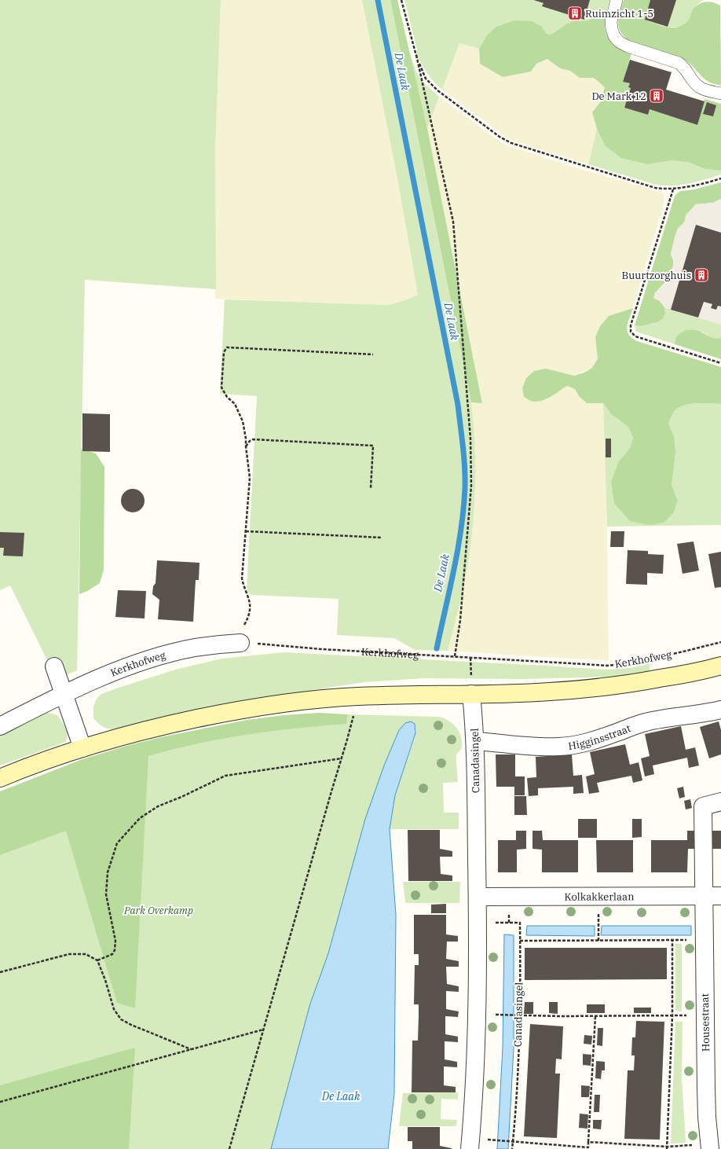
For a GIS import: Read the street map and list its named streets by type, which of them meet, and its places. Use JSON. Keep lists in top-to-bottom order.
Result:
{
  "streets": {
    "street": [
      "Kerkhofweg",
      "Higginsstraat",
      "Canadasingel",
      "Kolkakkerlaan",
      "Housestraat"
    ]
  },
  "crossings": [
    ["Kerkhofweg", "Canadasingel"],
    ["Higginsstraat", "Canadasingel"],
    ["Canadasingel", "Kolkakkerlaan"],
    ["Kolkakkerlaan", "Housestraat"]
  ],
  "water": ["De Laak"],
  "parks": ["Park Overkamp"],
  "places": {
    "building": ["Ruimzicht 1-5", "De Mark 12", "Buurtzorghuis"]
  }
}
